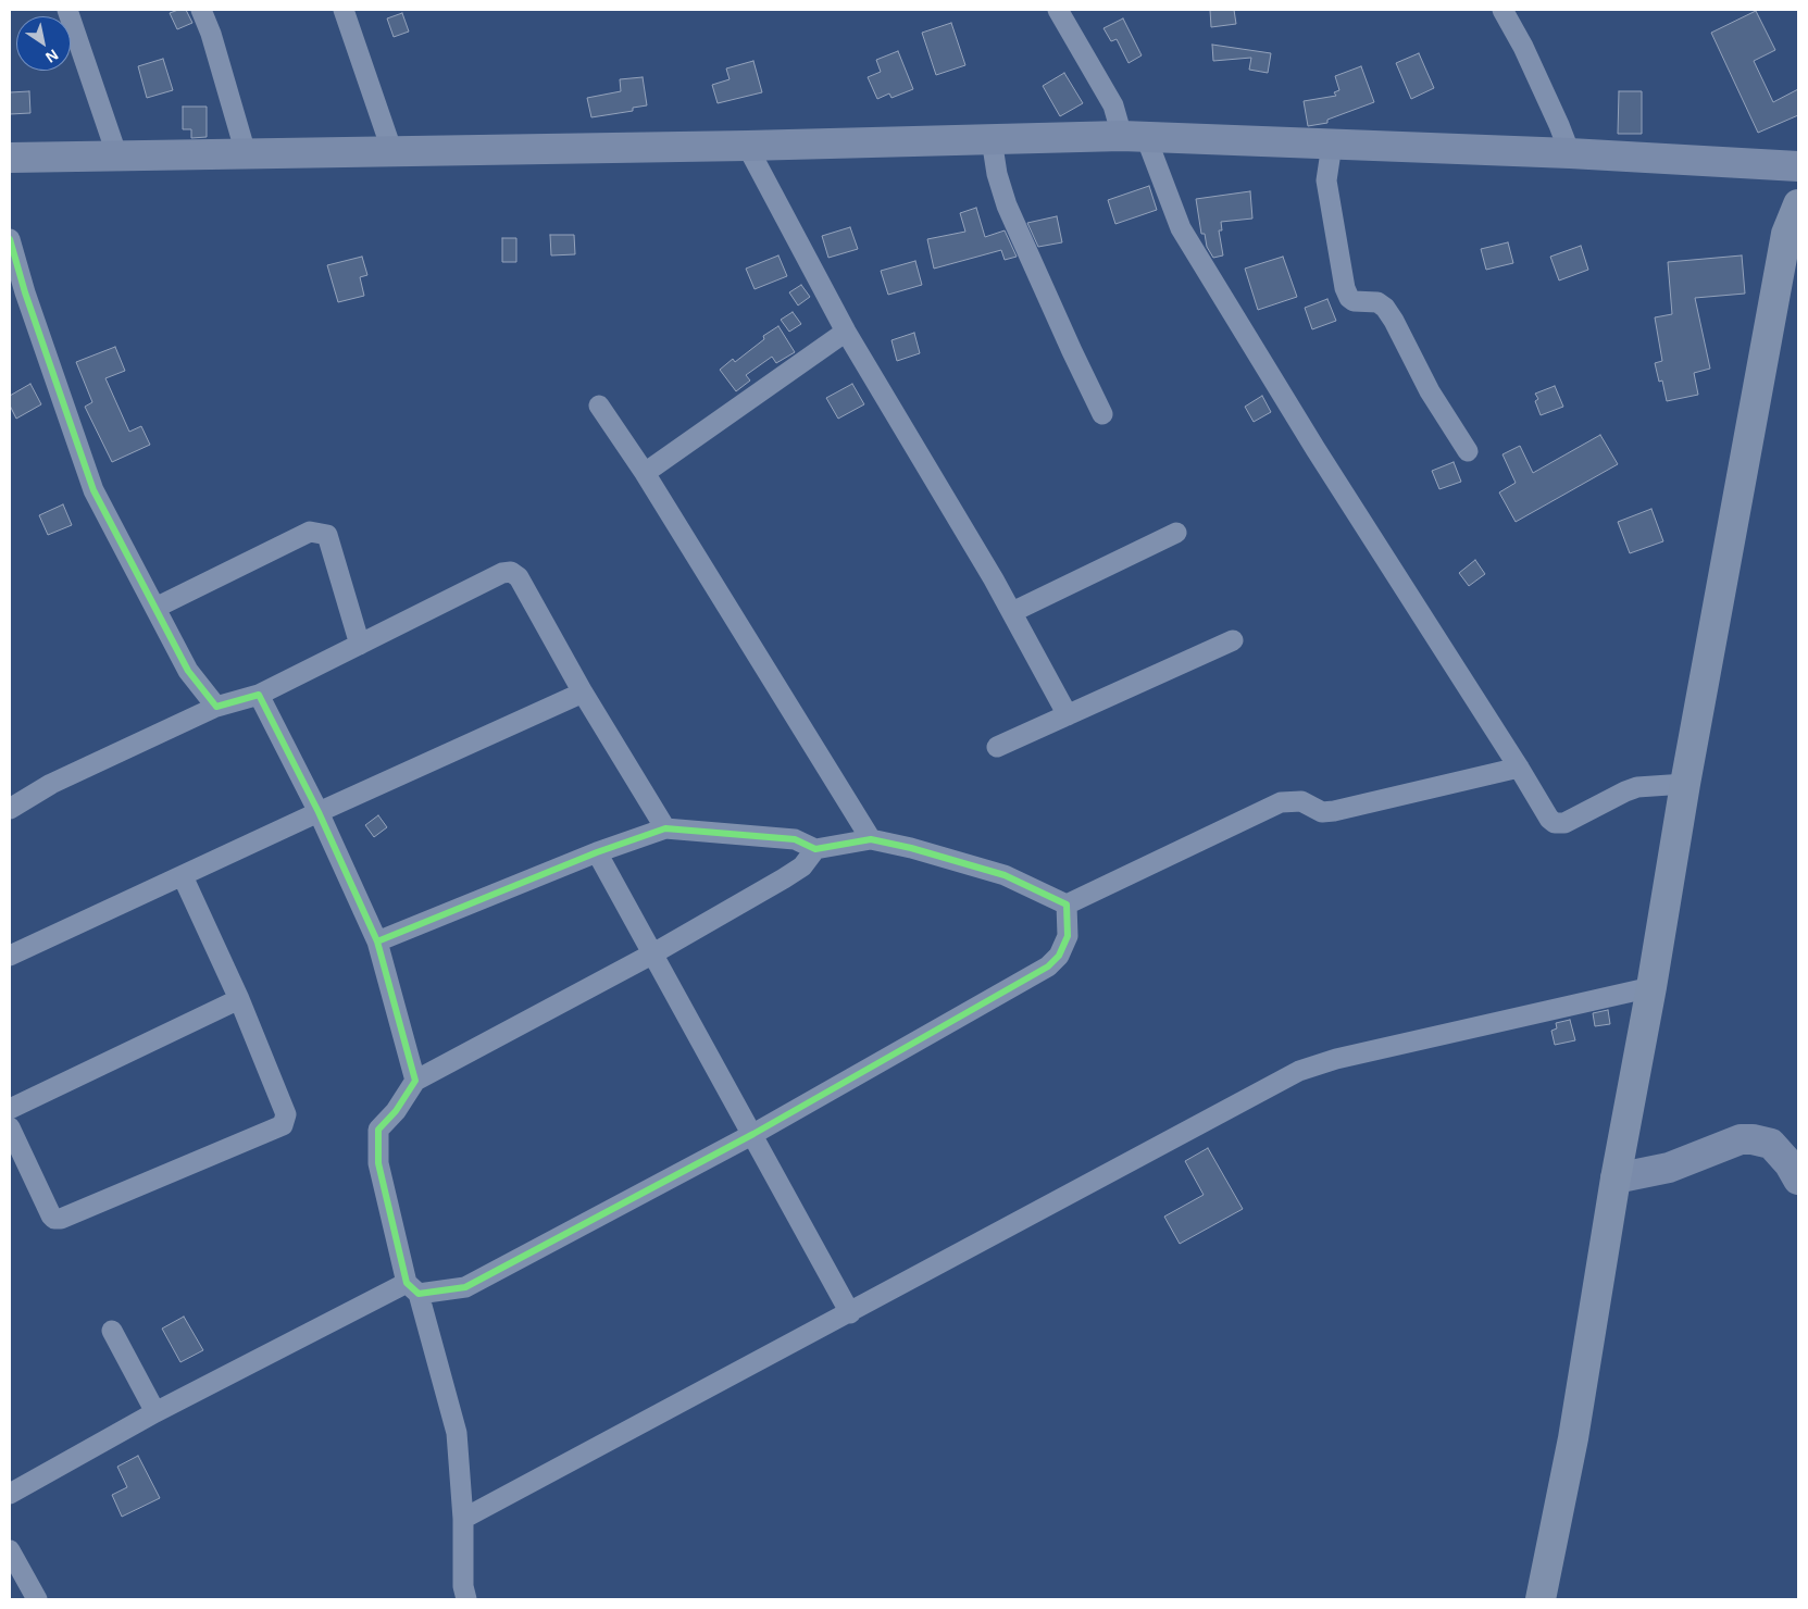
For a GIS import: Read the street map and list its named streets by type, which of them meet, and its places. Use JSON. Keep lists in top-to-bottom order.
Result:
{
  "north": "bottom right"
}
